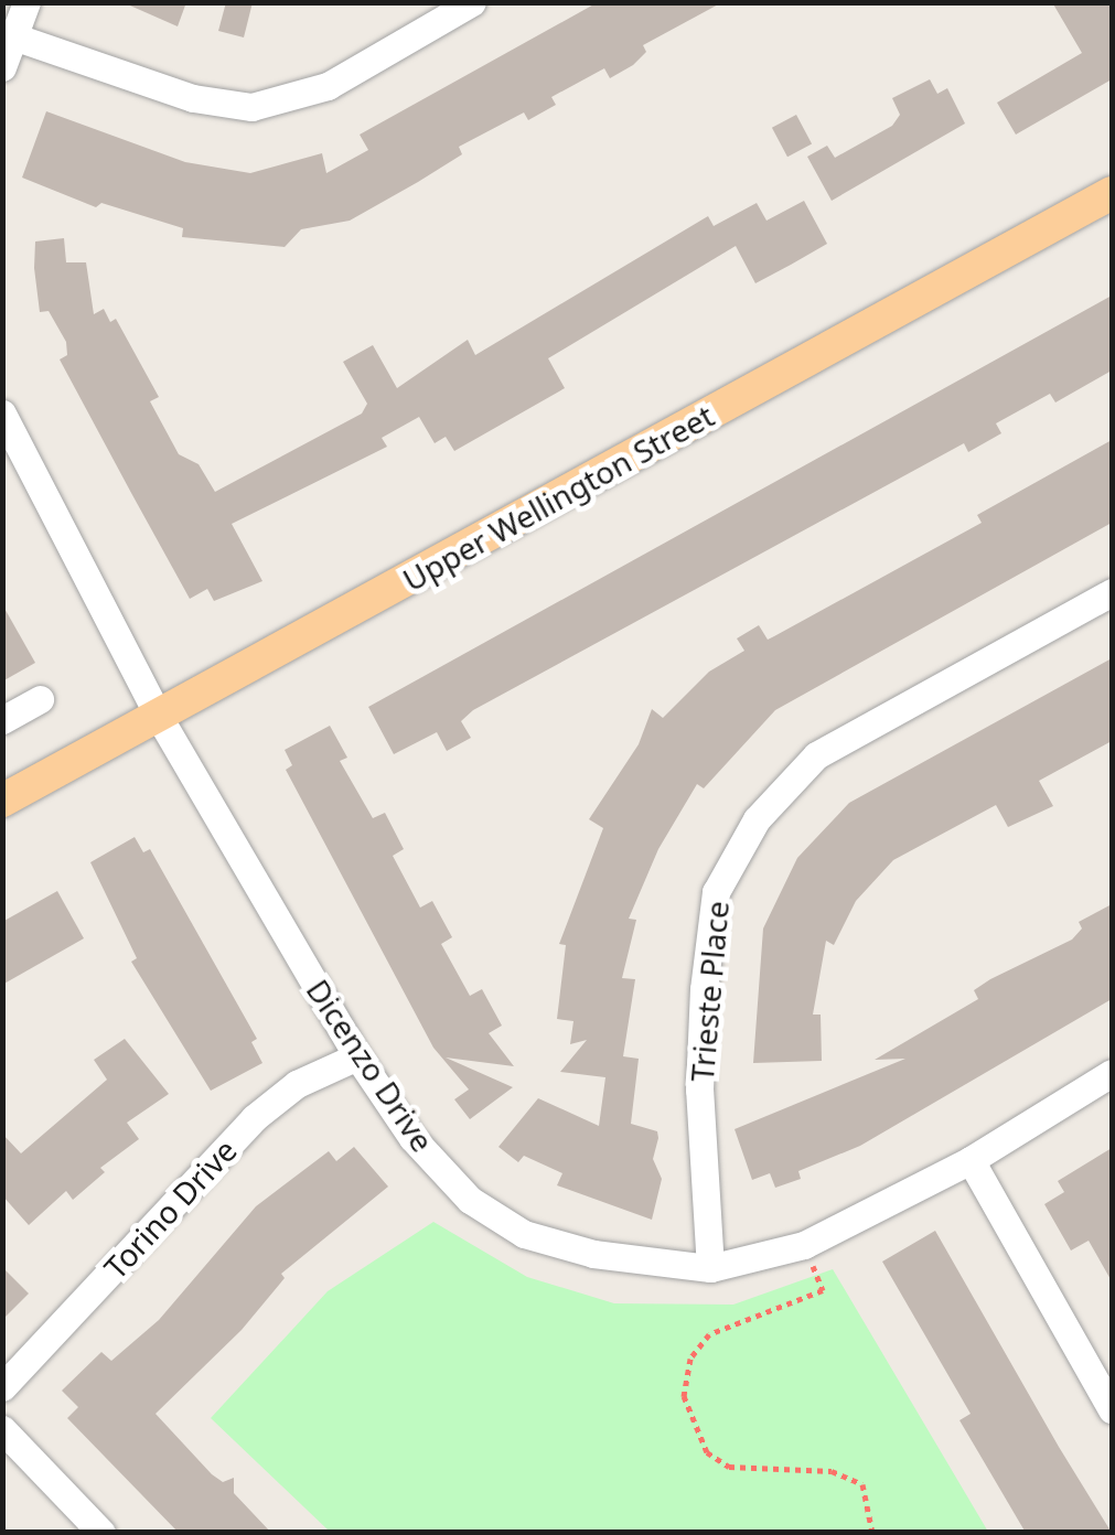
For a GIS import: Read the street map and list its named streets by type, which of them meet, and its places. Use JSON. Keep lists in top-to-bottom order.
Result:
{
  "streets": {
    "main road": ["Upper Wellington Street"],
    "street": ["Trieste Place", "Dicenzo Drive", "Torino Drive"]
  },
  "crossings": [
    ["Upper Wellington Street", "Dicenzo Drive"],
    ["Trieste Place", "Dicenzo Drive"],
    ["Dicenzo Drive", "Torino Drive"]
  ]
}
